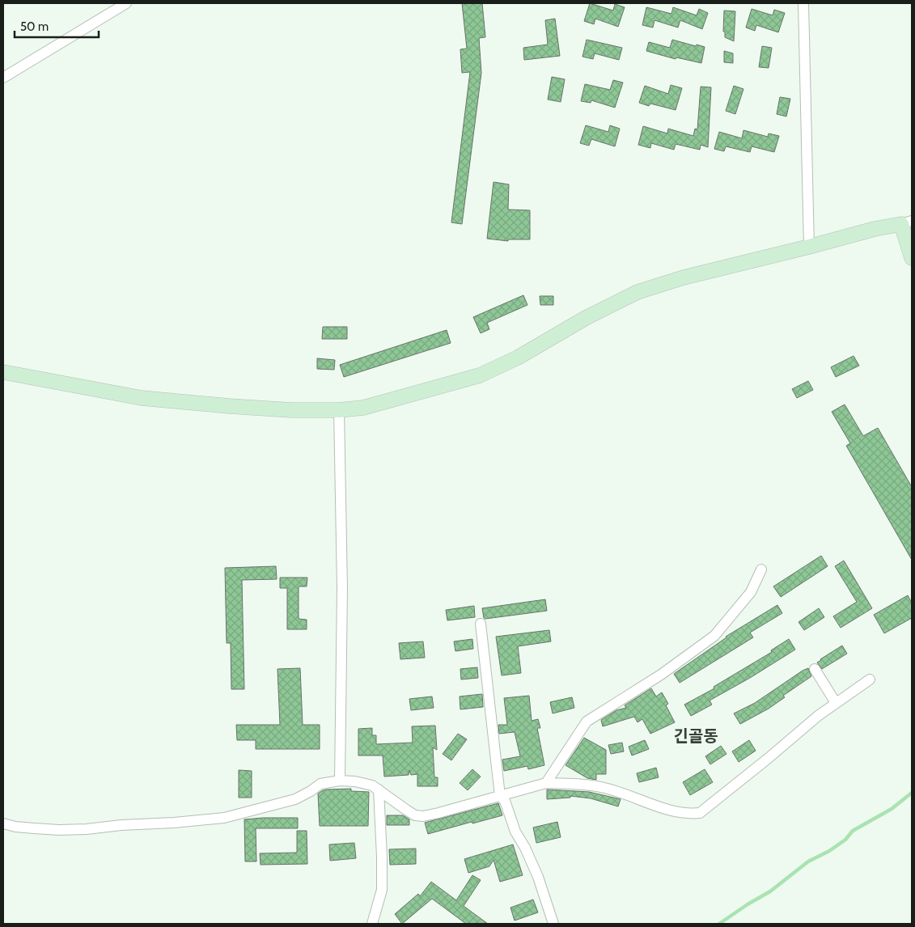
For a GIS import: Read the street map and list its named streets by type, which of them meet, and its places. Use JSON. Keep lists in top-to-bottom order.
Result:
{
  "districts": ["긴골동"],
  "scale_bar": "50 m"
}
